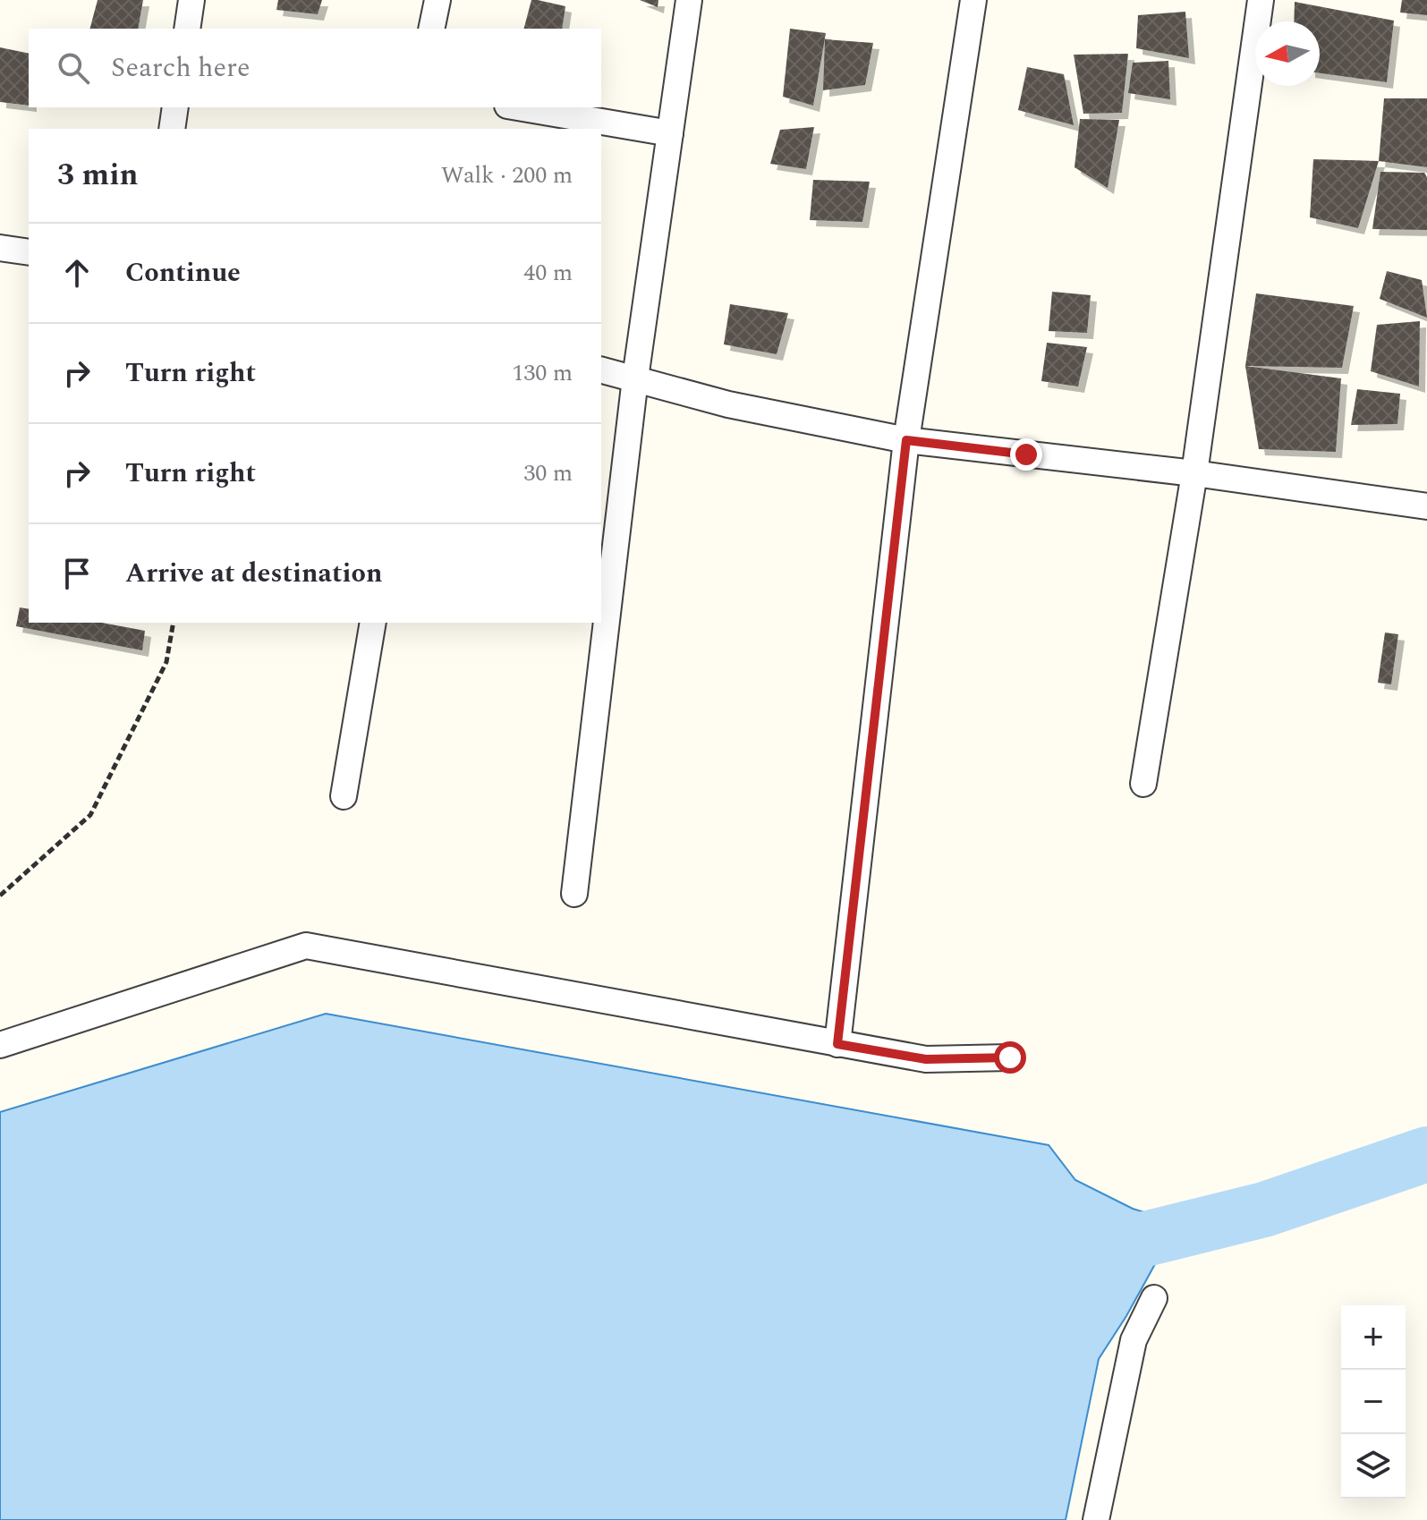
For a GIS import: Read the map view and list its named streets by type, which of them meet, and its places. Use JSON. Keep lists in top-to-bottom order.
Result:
{
  "north": "left",
  "page": {
    "search": "Search here",
    "heading": ["3 min", "Walk · 200 m"],
    "list": [
      ["Continue", "40 m"],
      ["Turn right", "130 m"],
      ["Turn right", "30 m"],
      "Arrive at destination"
    ],
    "map_buttons": ["+", "−"]
  }
}
